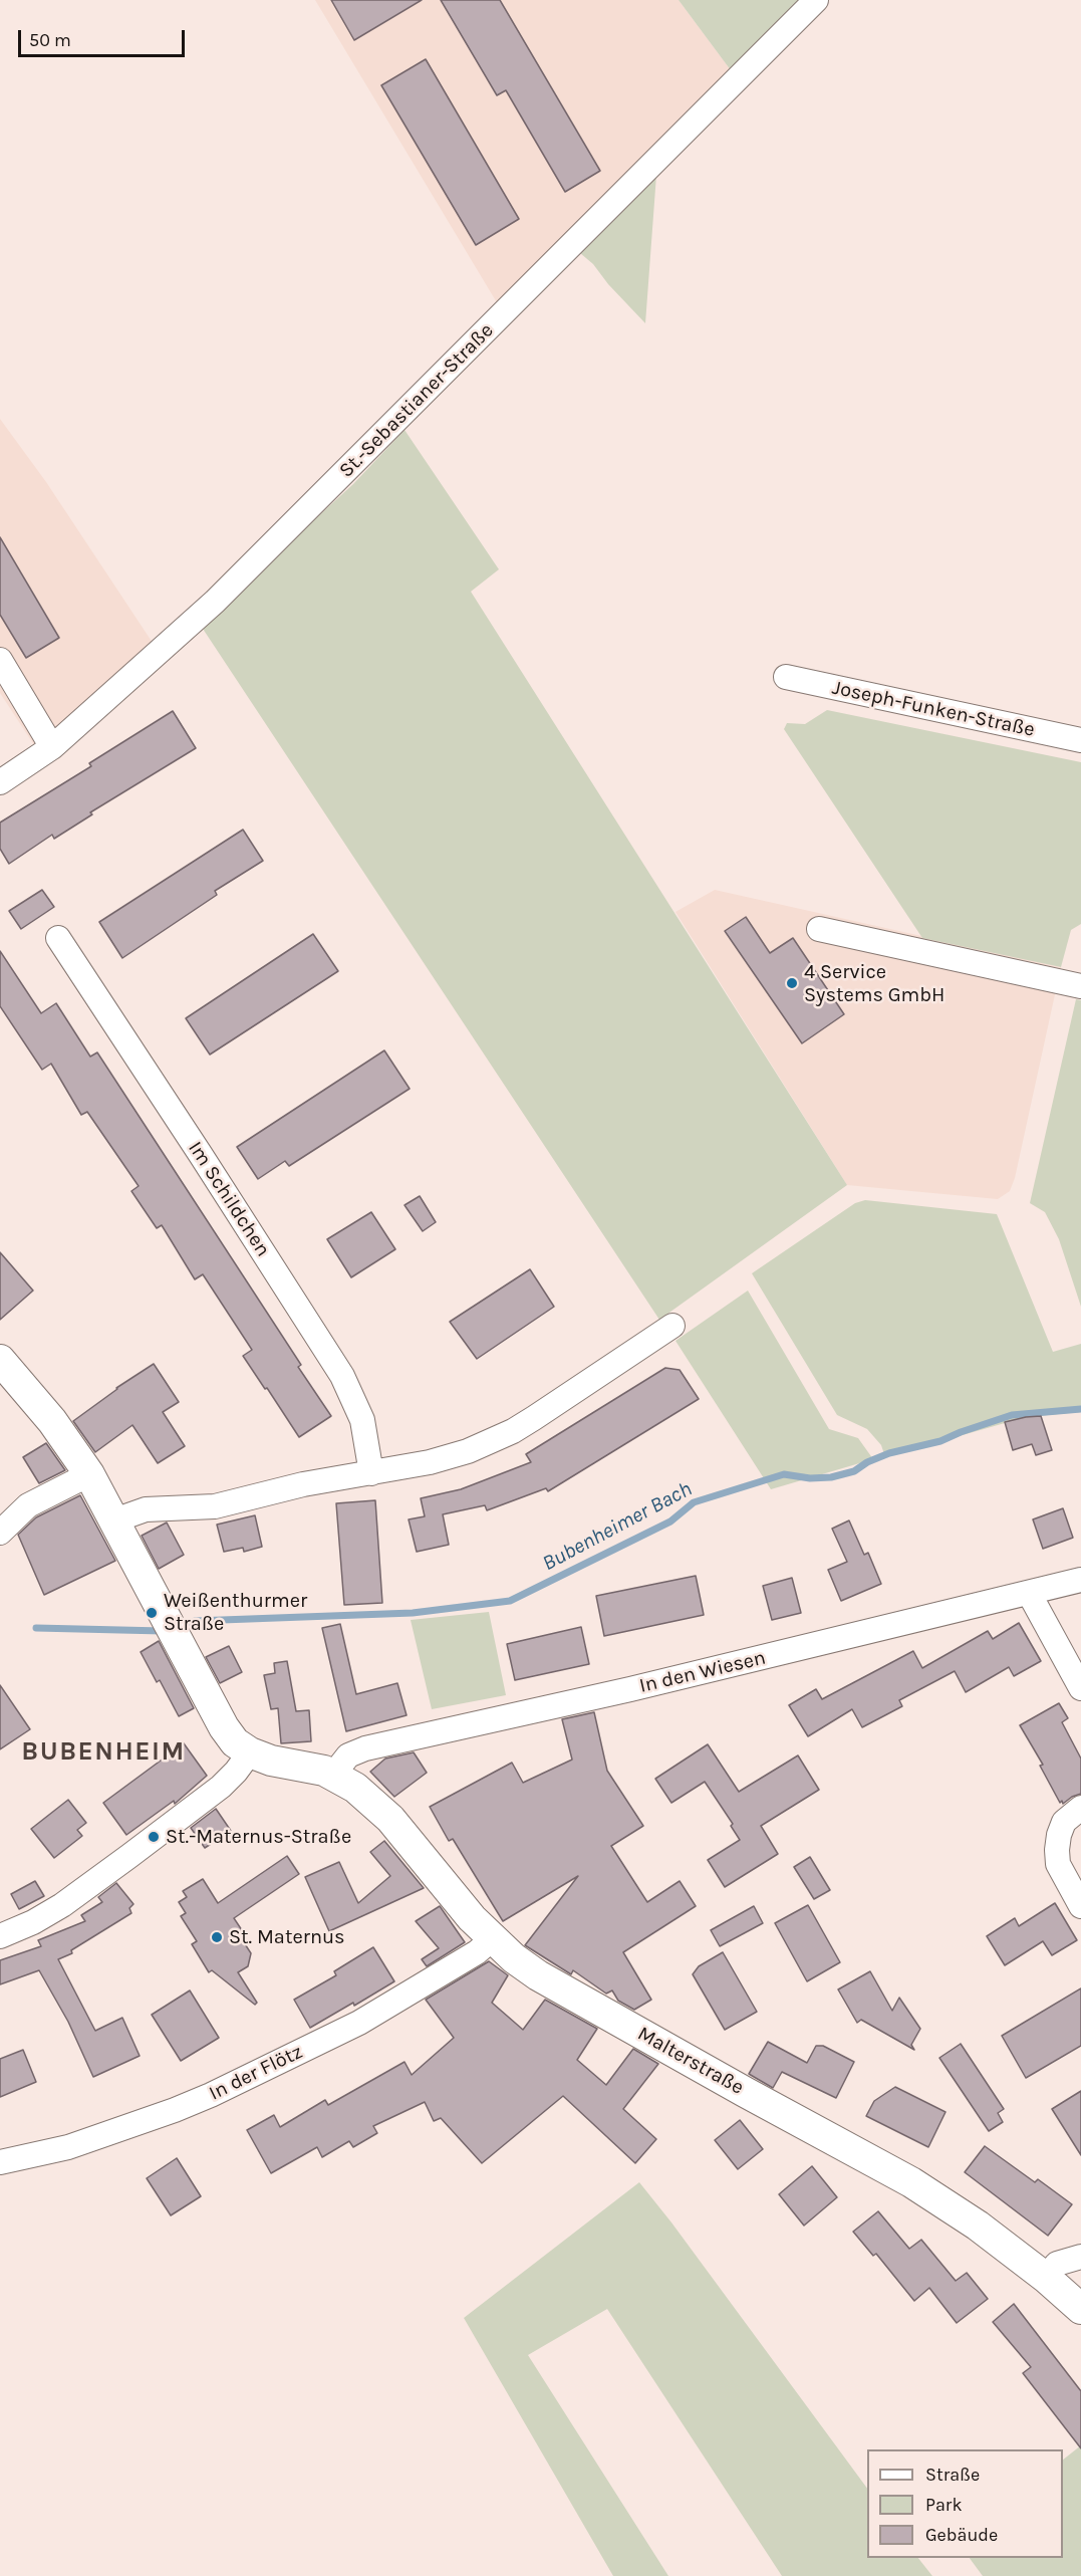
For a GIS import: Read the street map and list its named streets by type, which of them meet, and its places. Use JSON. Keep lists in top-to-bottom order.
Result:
{
  "streets": {
    "main road": ["Malterstraße"],
    "street": [
      "St.-Sebastianer-Straße",
      "Joseph-Funken-Straße",
      "Im Schildchen",
      "In den Wiesen",
      "In der Flötz"
    ]
  },
  "crossings": [
    ["In den Wiesen", "Malterstraße"],
    ["Malterstraße", "In der Flötz"]
  ],
  "districts": ["BUBENHEIM"],
  "water": ["Bubenheimer Bach"],
  "places": [
    "4 Service Systems GmbH",
    "Weißenthurmer Straße",
    "St.-Maternus-Straße",
    "St. Maternus"
  ],
  "legend": ["Straße", "Park", "Gebäude"],
  "scale_bar": "50 m"
}
